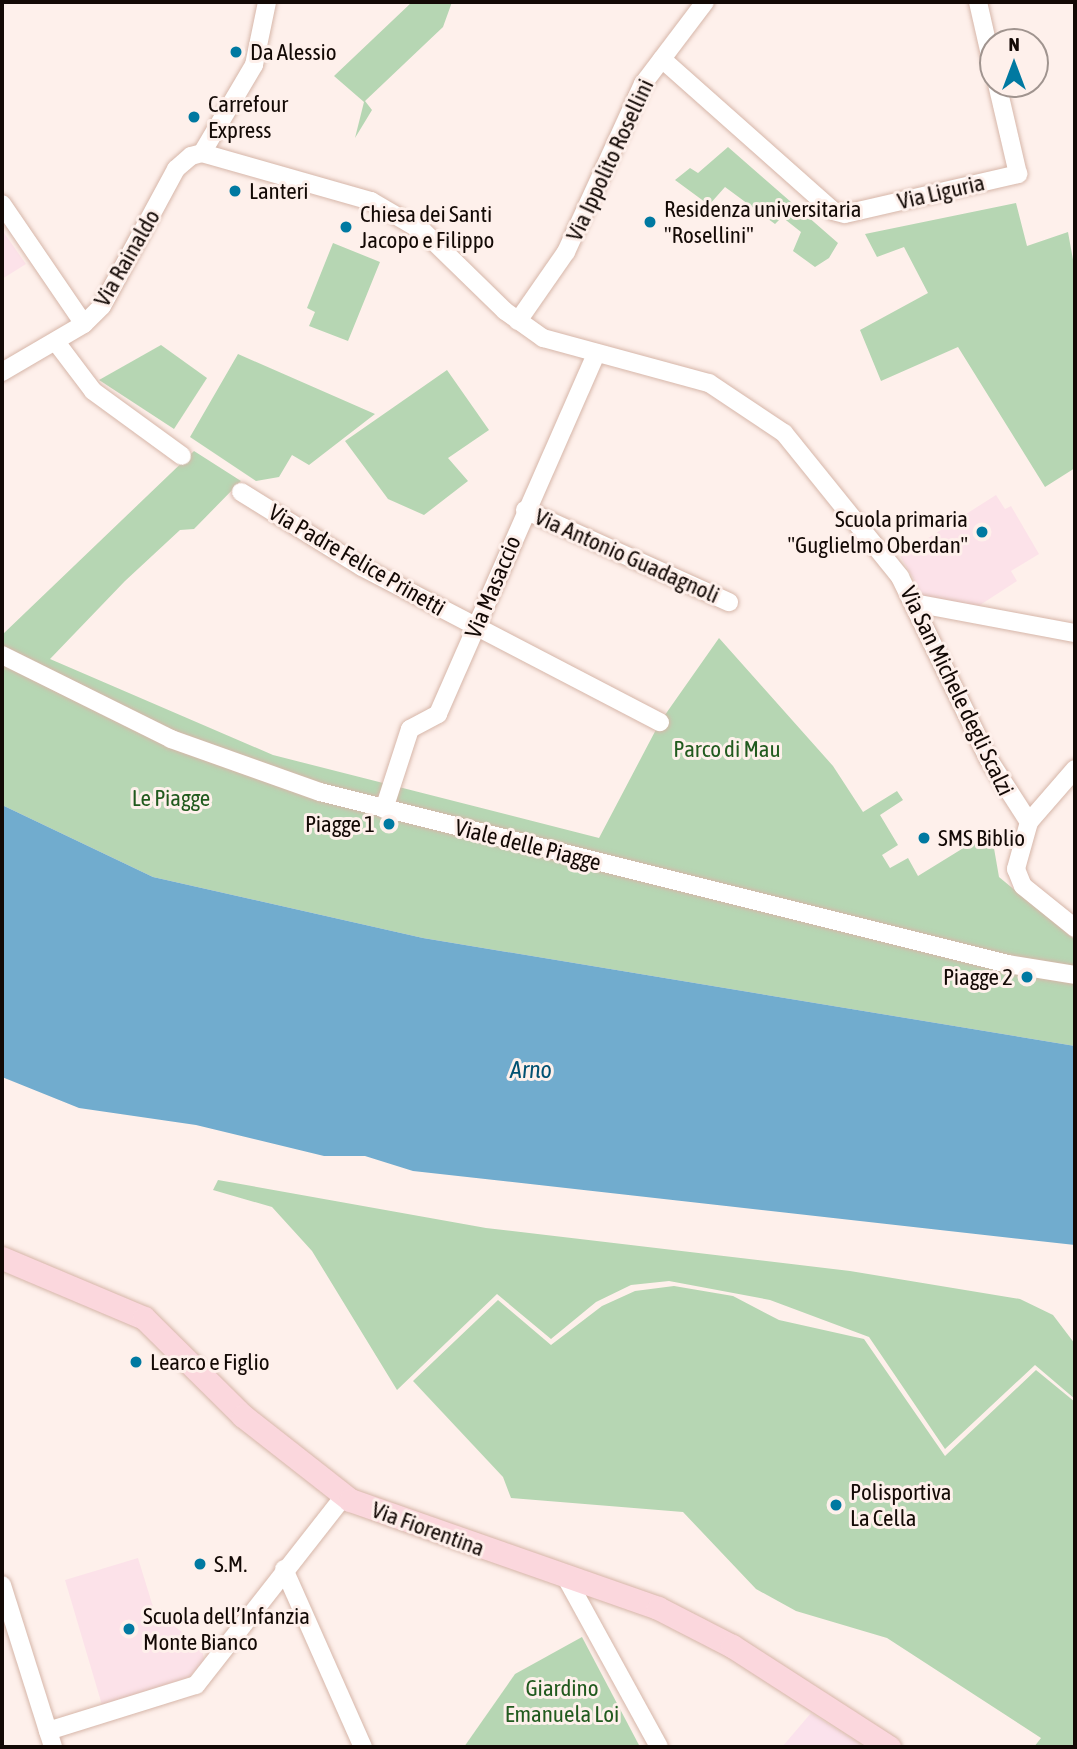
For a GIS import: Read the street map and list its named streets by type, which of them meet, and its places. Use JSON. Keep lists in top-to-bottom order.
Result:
{
  "streets": {
    "main road": ["Via Fiorentina"],
    "street": [
      "Via Ippolito Rosellini",
      "Via Liguria",
      "Via Rainaldo",
      "Via Antonio Guadagnoli",
      "Via Padre Felice Prinetti",
      "Via Masaccio",
      "Via San Michele degli Scalzi",
      "Viale delle Piagge"
    ]
  },
  "crossings": [
    ["Via Ippolito Rosellini", "Via Liguria"],
    ["Via Ippolito Rosellini", "Via San Michele degli Scalzi"],
    ["Via Rainaldo", "Via San Michele degli Scalzi"],
    ["Via Antonio Guadagnoli", "Via Masaccio"],
    ["Via Padre Felice Prinetti", "Via Masaccio"],
    ["Via Masaccio", "Via San Michele degli Scalzi"],
    ["Via Masaccio", "Viale delle Piagge"]
  ],
  "water": ["Arno"],
  "parks": ["Parco di Mau", "Le Piagge", "Giardino Emanuela Loi"],
  "places": [
    "Da Alessio",
    "Carrefour Express",
    "Lanteri",
    "Residenza universitaria \"Rosellini\"",
    "Chiesa dei Santi Jacopo e Filippo",
    "Scuola primaria \"Guglielmo Oberdan\"",
    "Piagge 1",
    "SMS Biblio",
    "Piagge 2",
    "Learco e Figlio",
    "Polisportiva La Cella",
    "S.M.",
    "Scuola dell’Infanzia Monte Bianco"
  ],
  "north": "top"
}
